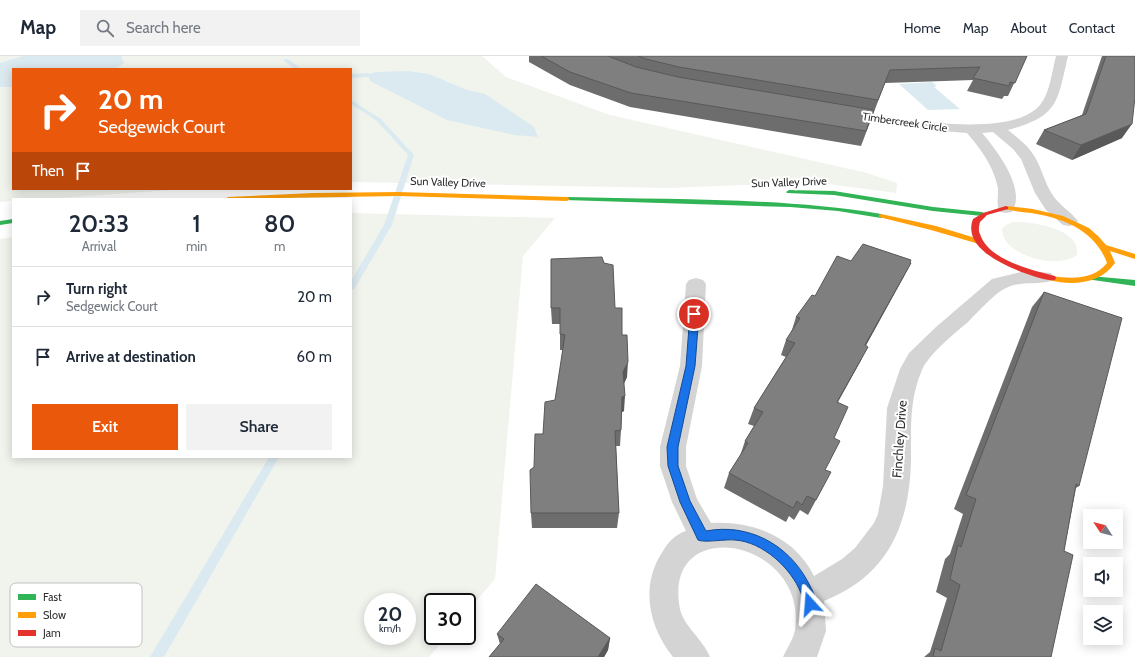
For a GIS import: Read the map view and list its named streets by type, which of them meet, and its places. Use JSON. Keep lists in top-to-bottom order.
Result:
{
  "streets": {
    "street": ["Timbercreek Circle", "Sun Valley Drive", "Finchley Drive"]
  },
  "crossings": [
    ["Sun Valley Drive", "Finchley Drive"]
  ],
  "legend": ["Fast", "Slow", "Jam"],
  "north": "top left",
  "page": {
    "header": "Map",
    "search": "Search here",
    "nav": [
      "Home",
      "Map",
      "About",
      "Contact"
    ],
    "turn": ["20 m", "Sedgewick Court"],
    "then": "Then",
    "eta": [
      "20:33",
      "Arrival",
      "1",
      "min",
      "80",
      "m"
    ],
    "list": [
      {
        "name": "Turn right",
        "note": "Sedgewick Court",
        "value": "20 m"
      },
      {
        "name": "Arrive at destination",
        "value": "60 m"
      }
    ],
    "buttons": ["Exit", "Share"],
    "speed": "20 km/h",
    "limit": "30"
  }
}
